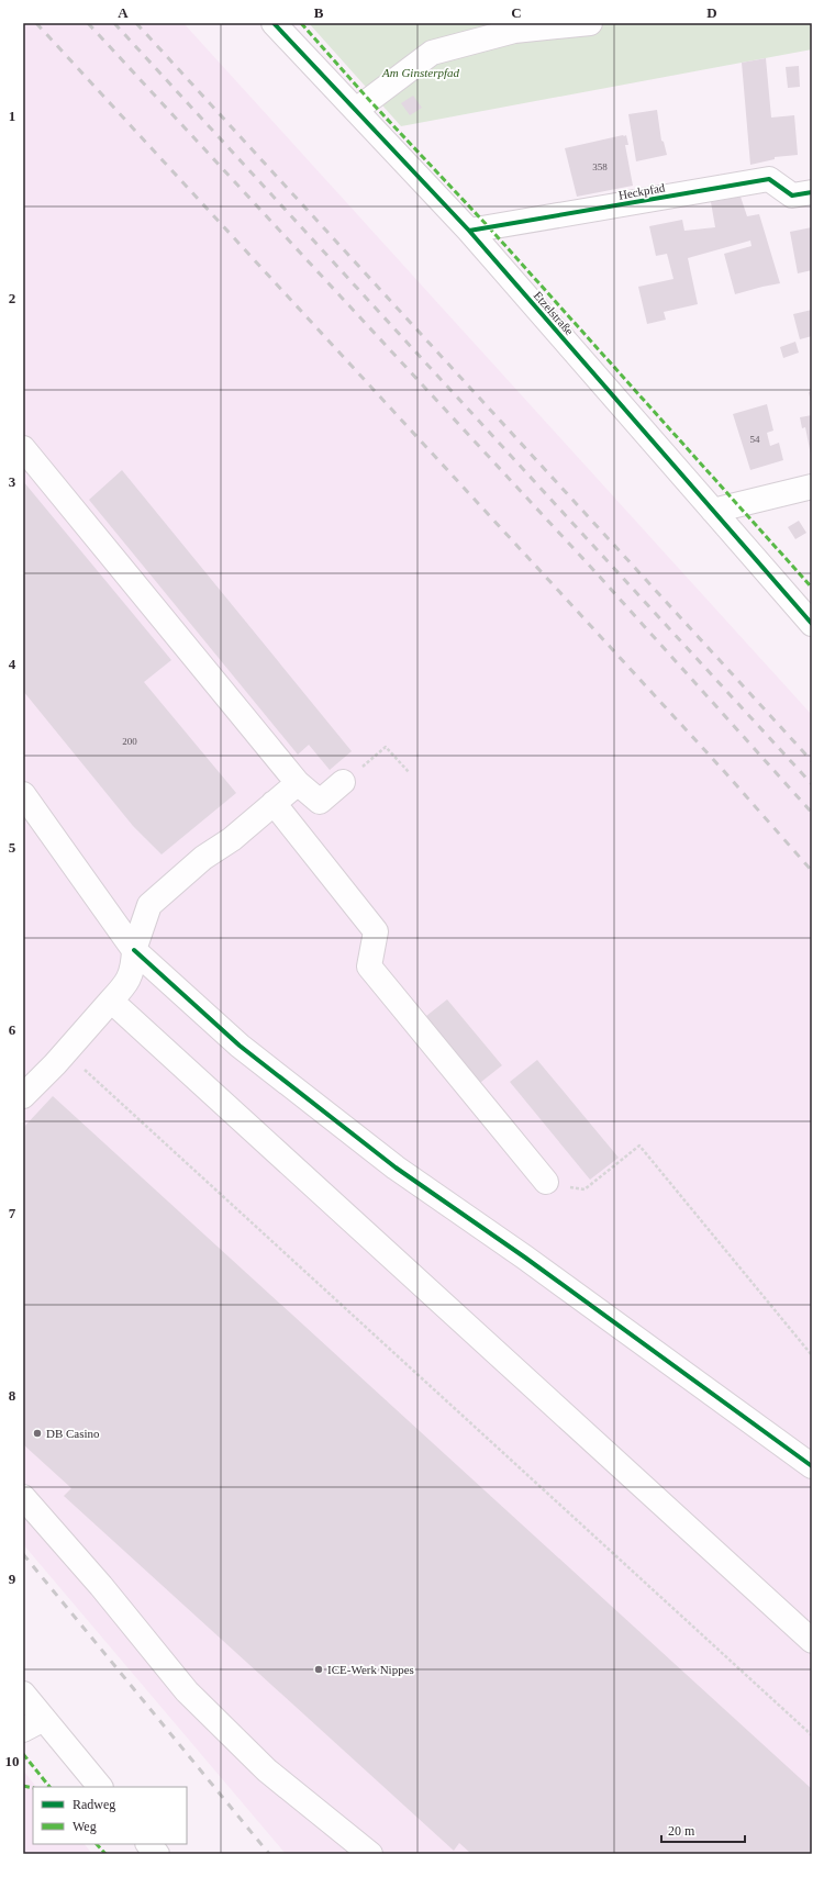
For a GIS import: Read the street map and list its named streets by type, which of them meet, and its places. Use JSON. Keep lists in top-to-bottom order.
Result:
{
  "streets": {
    "street": ["Heckpfad", "Etzelstraße"]
  },
  "crossings": [
    ["Heckpfad", "Etzelstraße"]
  ],
  "parks": ["Am Ginsterpfad"],
  "places": ["DB Casino", "ICE-Werk Nippes"],
  "house_numbers": ["358", "54", "200"],
  "legend": ["Radweg", "Weg"],
  "scale_bar": "20 m",
  "grid": {
    "columns": [
      "A",
      "B",
      "C",
      "D"
    ],
    "rows": [
      "1",
      "2",
      "3",
      "4",
      "5",
      "6",
      "7",
      "8",
      "9",
      "10"
    ]
  }
}
